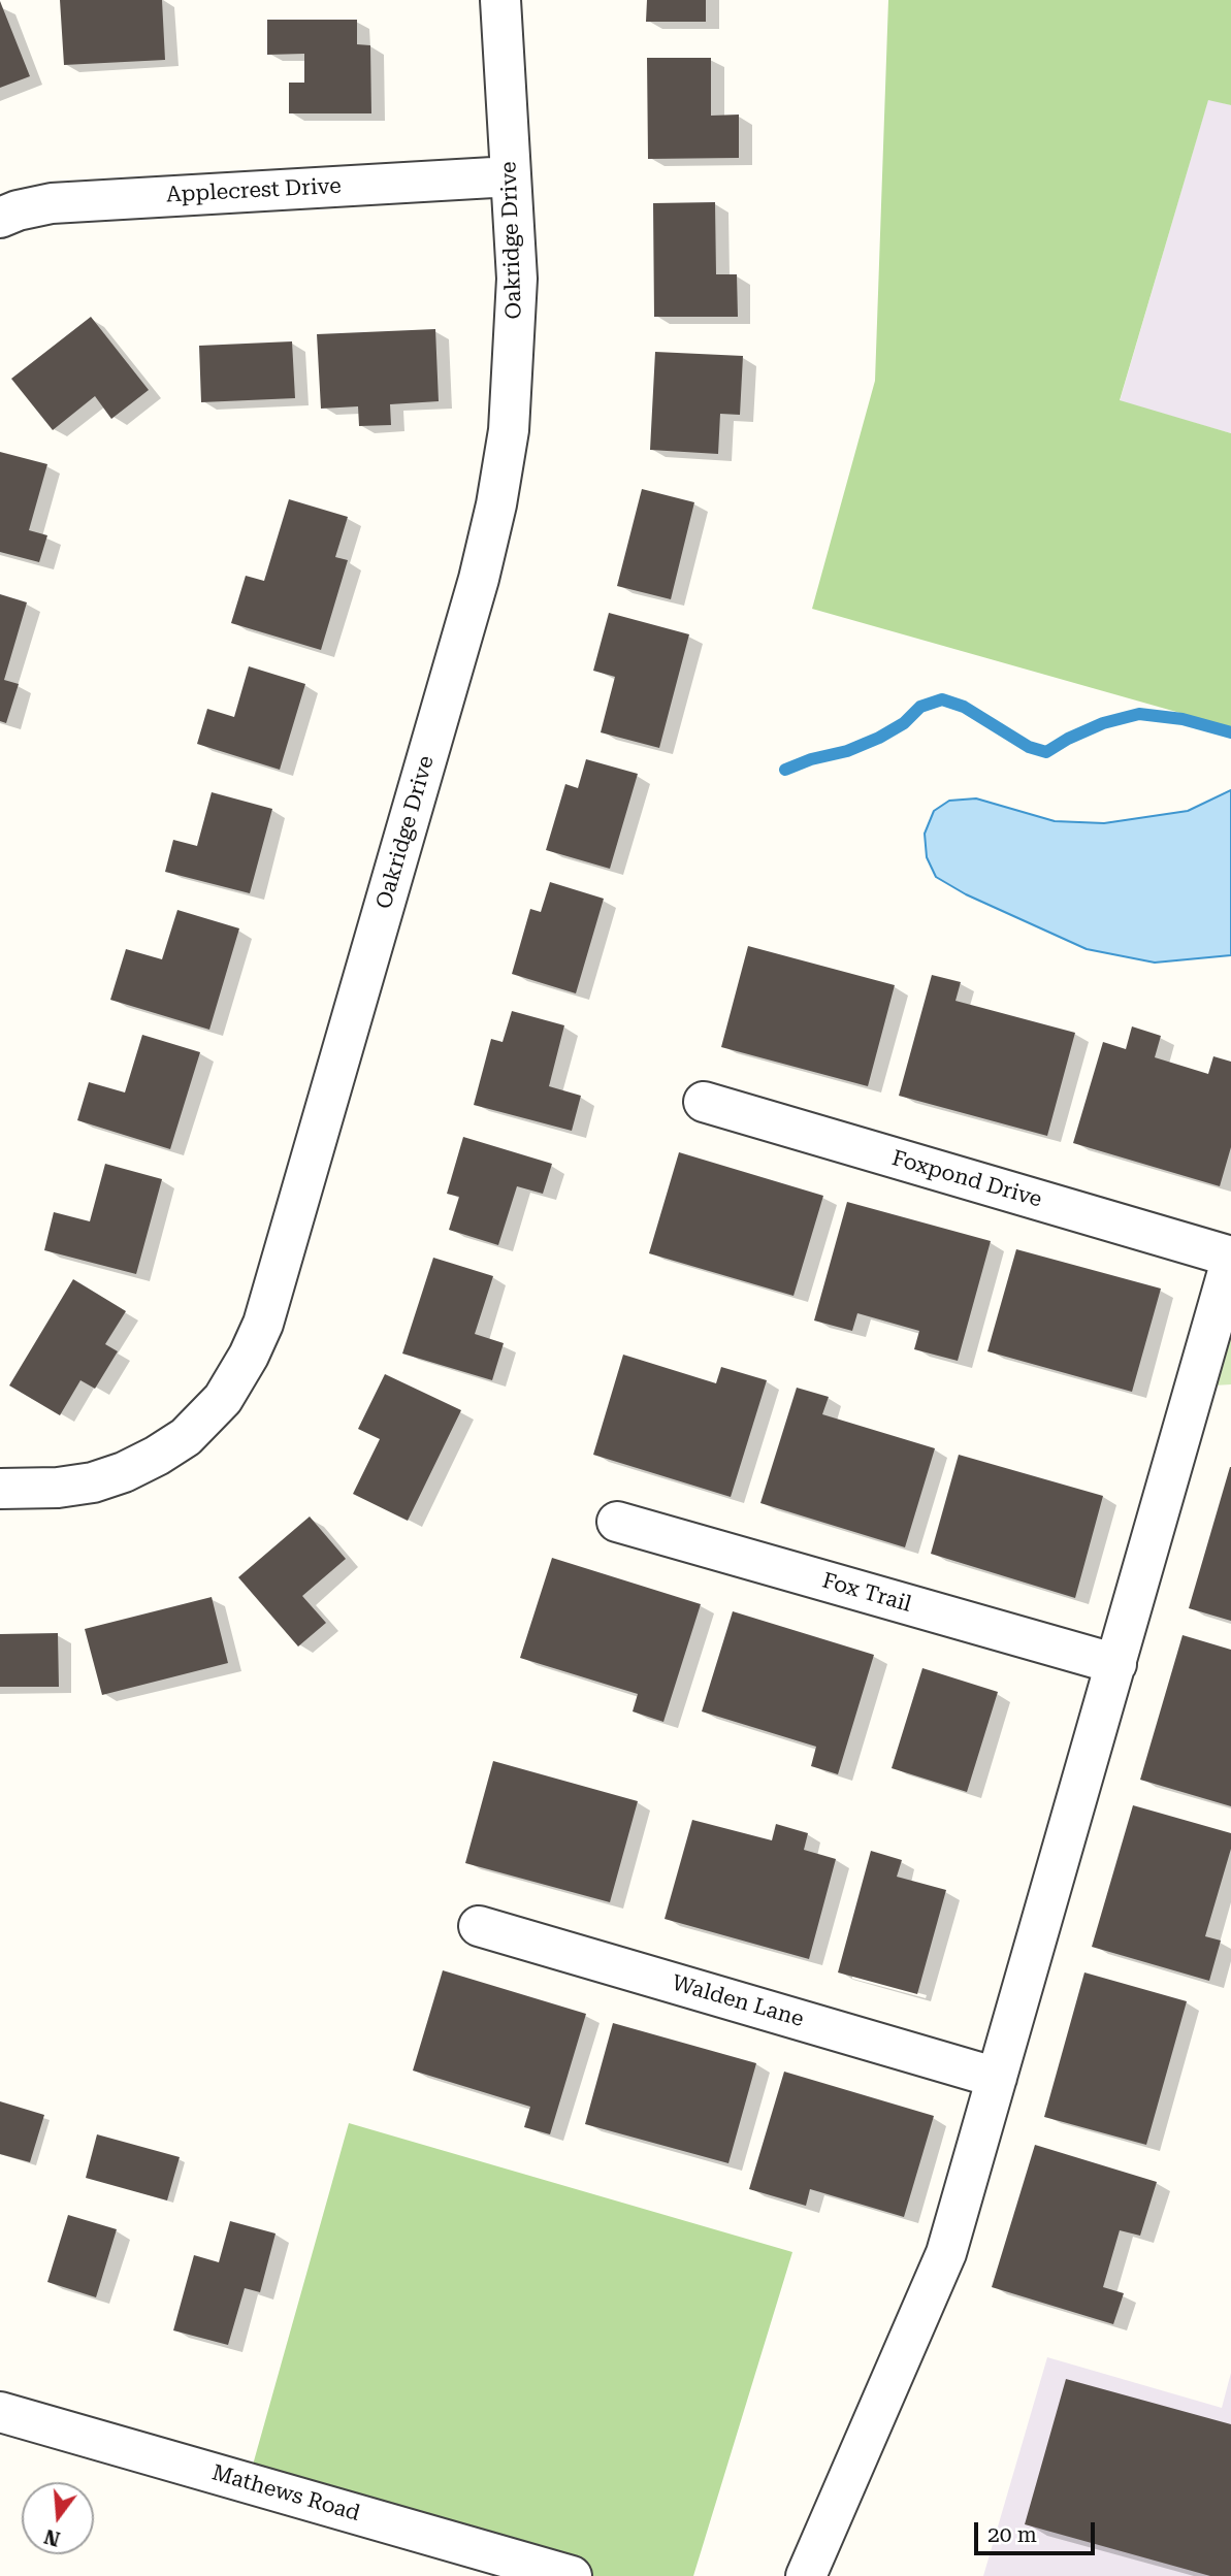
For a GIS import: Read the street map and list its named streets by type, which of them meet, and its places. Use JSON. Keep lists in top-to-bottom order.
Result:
{
  "streets": {
    "street": [
      "Applecrest Drive",
      "Oakridge Drive",
      "Foxpond Drive",
      "Fox Trail",
      "Walden Lane",
      "Mathews Road"
    ]
  },
  "crossings": [
    ["Applecrest Drive", "Oakridge Drive"]
  ],
  "scale_bar": "20 m",
  "north": "bottom"
}
